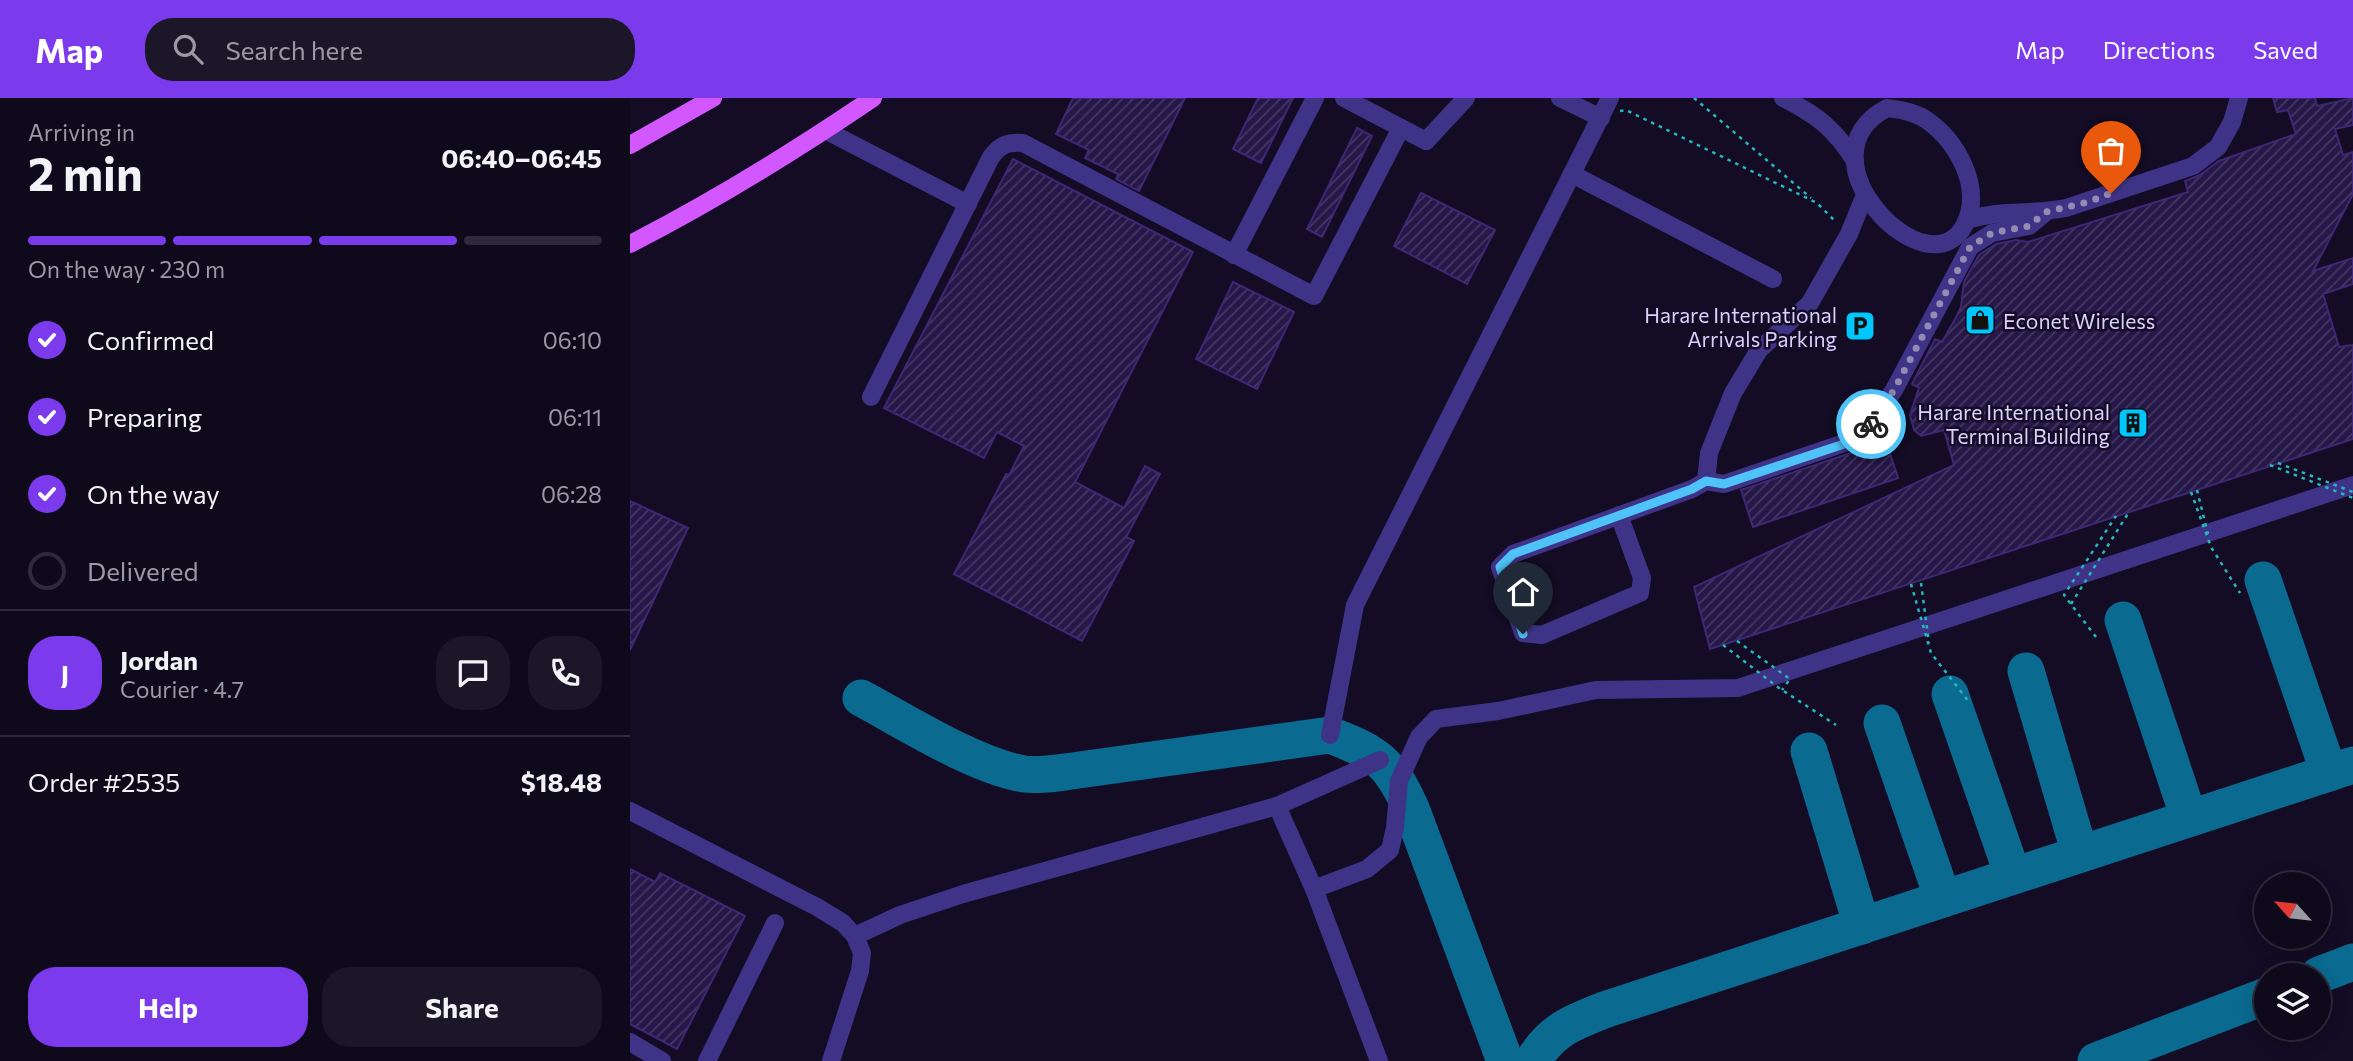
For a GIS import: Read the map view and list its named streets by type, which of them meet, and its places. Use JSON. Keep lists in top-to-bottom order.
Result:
{
  "places": {
    "shop": ["Econet Wireless"],
    "parking": ["Harare International Arrivals Parking"],
    "building": ["Harare International Terminal Building"]
  },
  "north": "top left",
  "page": {
    "header": "Map",
    "search": "Search here",
    "nav": ["Map", "Directions", "Saved"],
    "heading": ["2 min", "Arriving in", "06:40–06:45"],
    "panel": [
      "Jordan",
      "Courier · 4.7",
      "Order #2535",
      "$18.48"
    ],
    "bar": "On the way · 230 m",
    "list": [
      ["Confirmed", "06:10"],
      ["Preparing", "06:11"],
      ["On the way", "06:28"],
      "Delivered"
    ],
    "round": "J",
    "buttons": ["Help", "Share"]
  }
}
